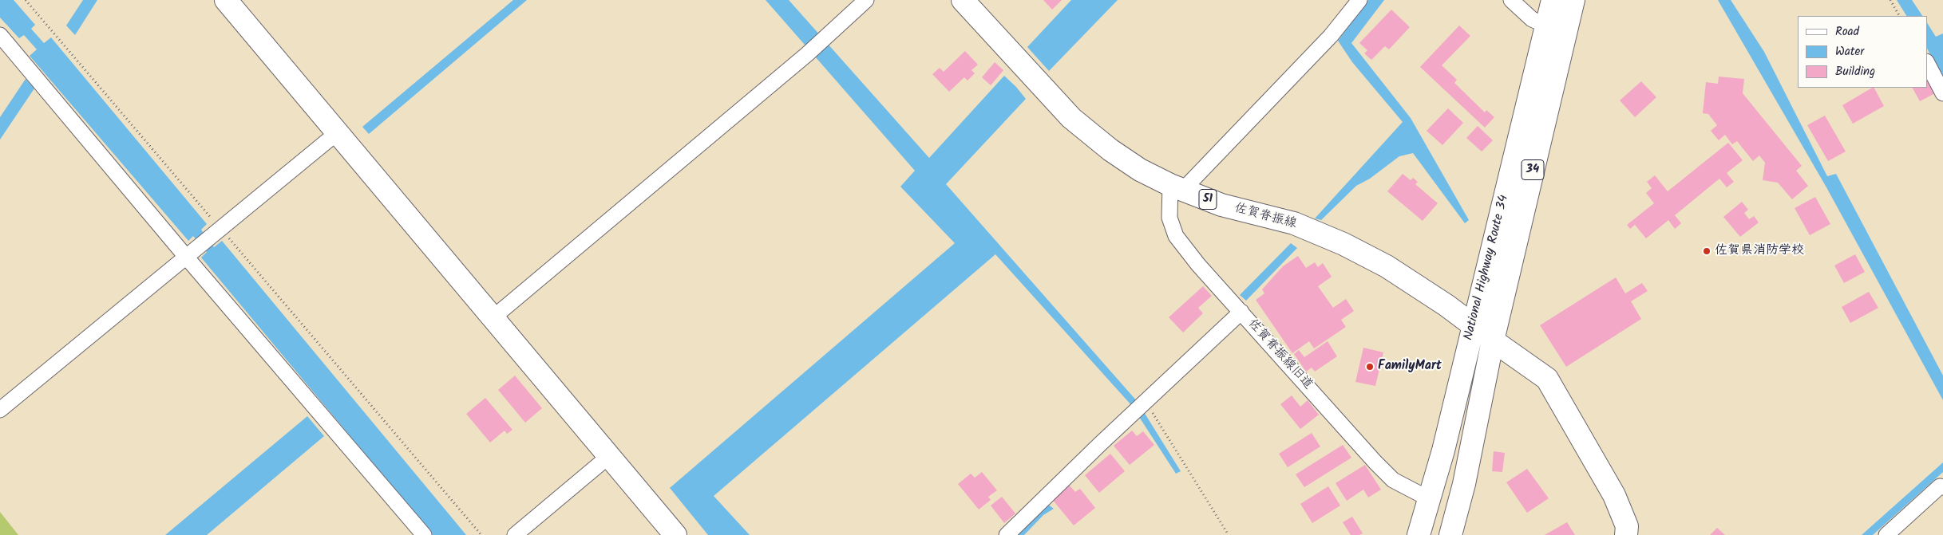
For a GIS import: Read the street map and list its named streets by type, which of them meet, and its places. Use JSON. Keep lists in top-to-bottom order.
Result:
{
  "streets": {
    "main road": [
      "34",
      "51",
      "佐賀脊振線",
      "National Highway Route 34"
    ],
    "street": ["佐賀脊振線旧道"]
  },
  "crossings": [
    ["佐賀脊振線", "National Highway Route 34"],
    ["佐賀脊振線", "佐賀脊振線旧道"],
    ["National Highway Route 34", "佐賀脊振線旧道"]
  ],
  "places": ["佐賀県消防学校", "FamilyMart"],
  "legend": ["Road", "Water", "Building"]
}
